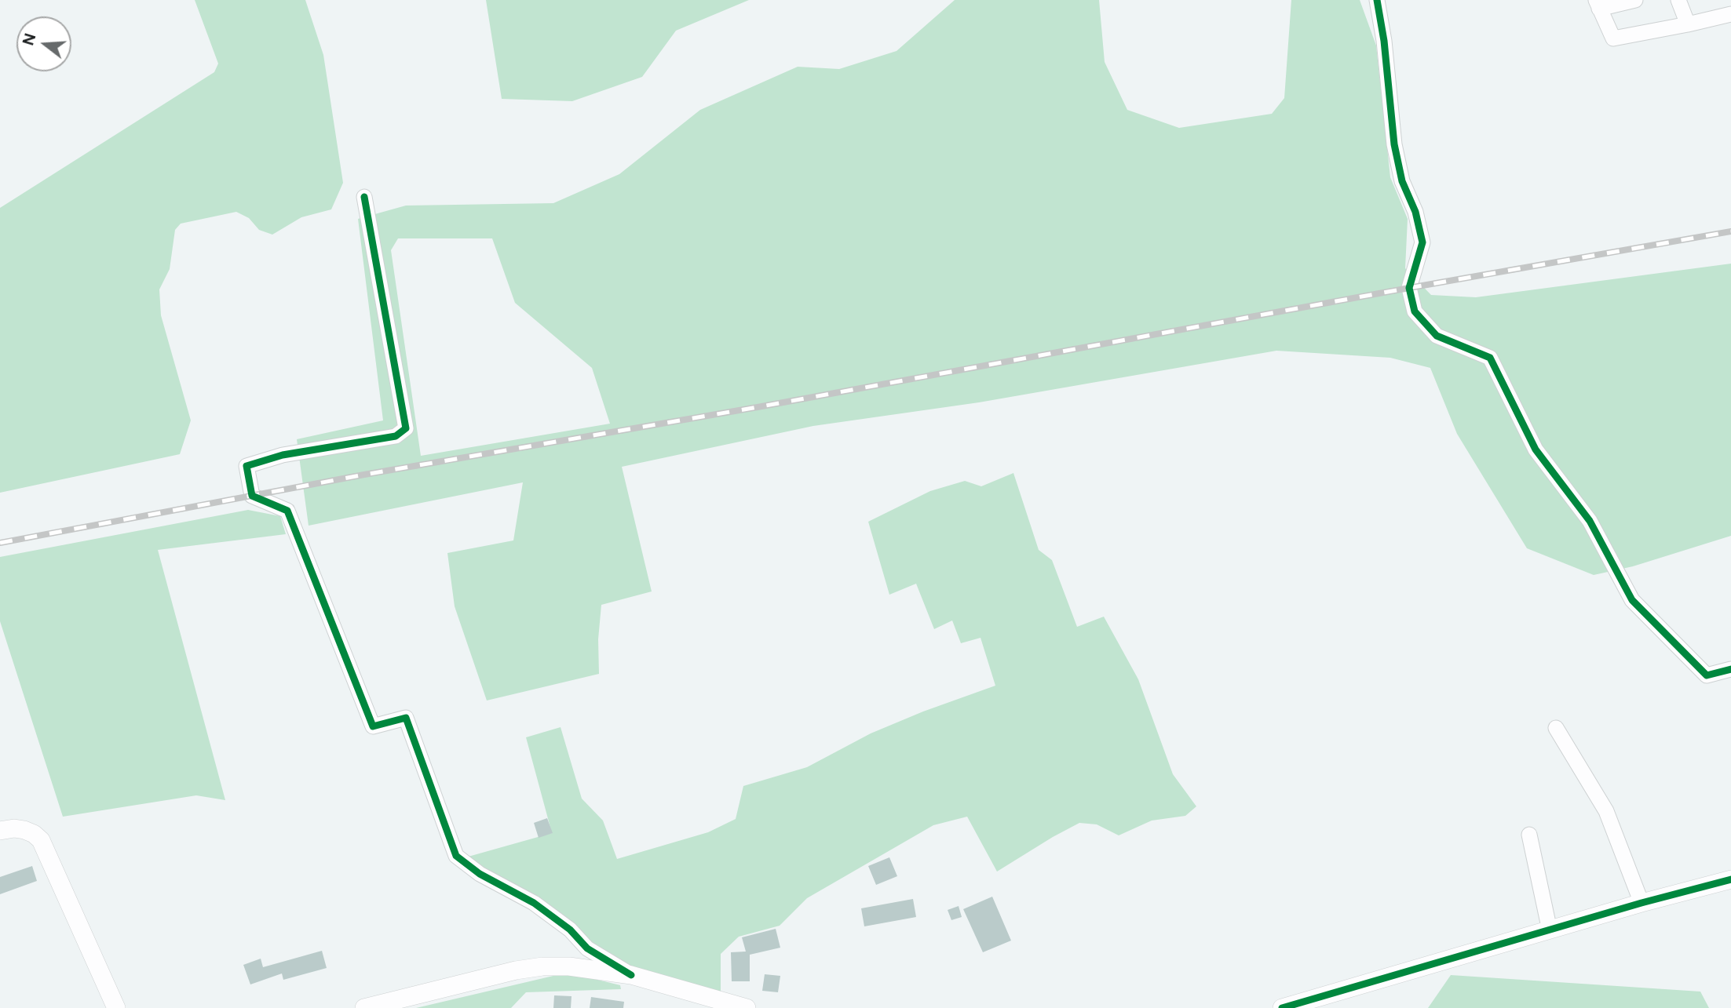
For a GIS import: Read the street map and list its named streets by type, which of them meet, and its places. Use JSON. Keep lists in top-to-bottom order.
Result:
{
  "north": "left"
}
